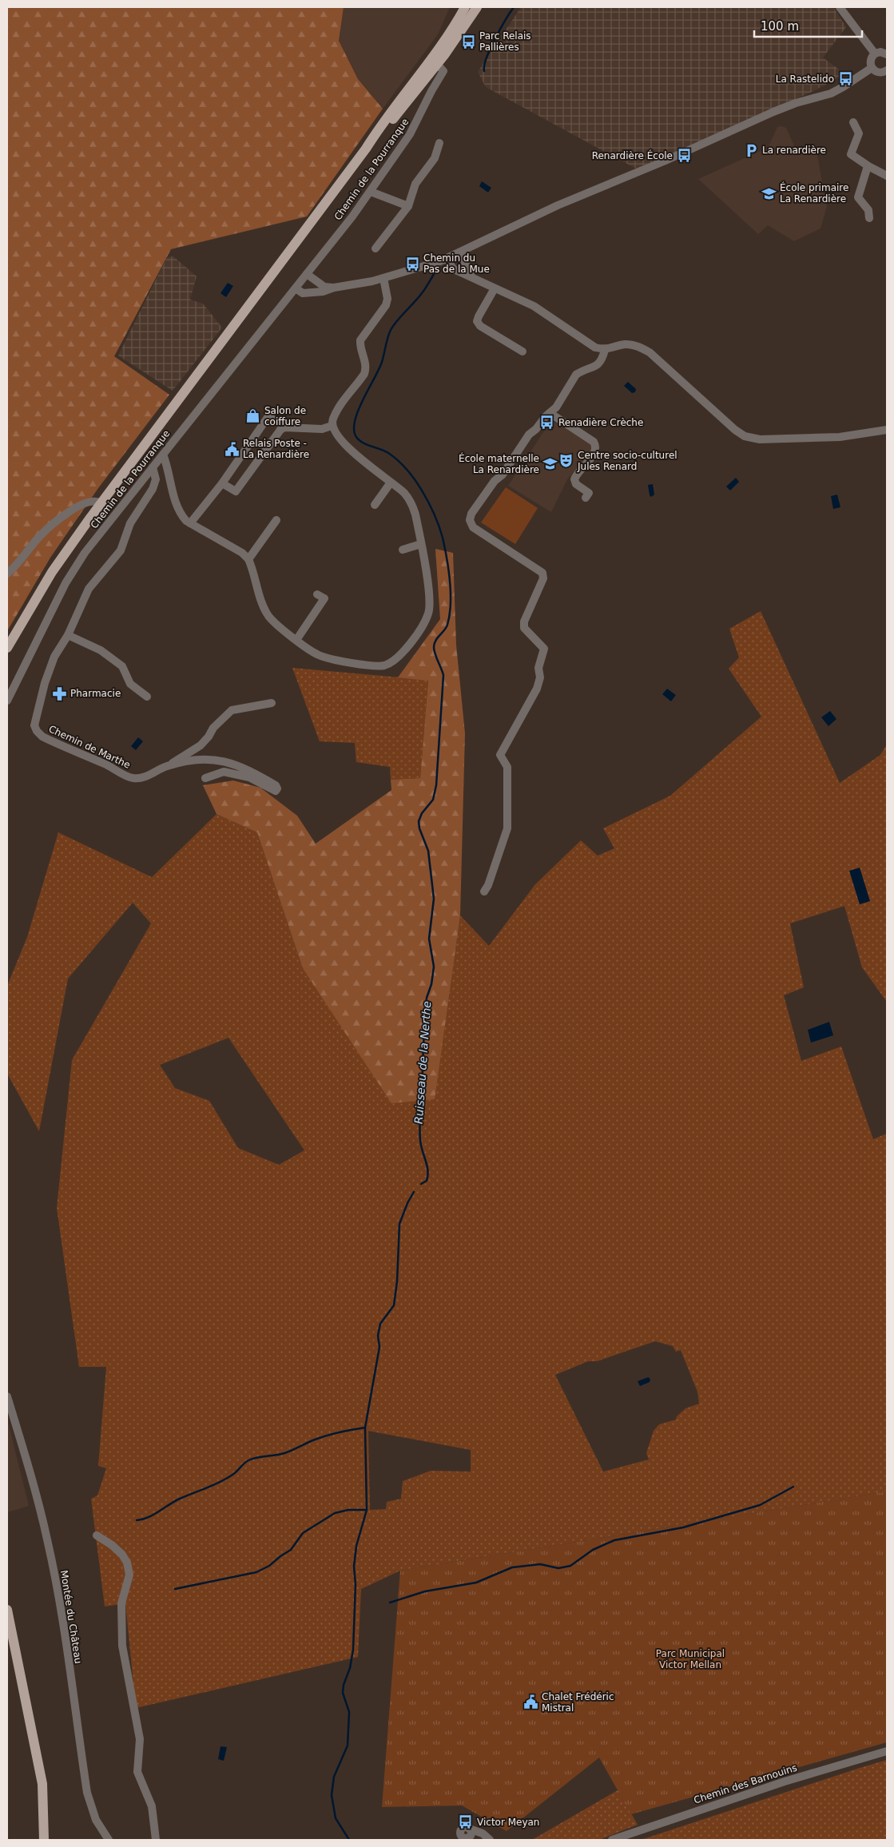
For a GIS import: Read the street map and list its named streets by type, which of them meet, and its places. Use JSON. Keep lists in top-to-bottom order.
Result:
{
  "streets": {
    "street": [
      "Chemin de la Pourranque",
      "Chemin de Marthe",
      "Montée du Château",
      "Chemin des Barnouins"
    ]
  },
  "crossings": [
    ["Chemin de la Pourranque", "Chemin de Marthe"]
  ],
  "water": ["Ruisseau de la Nerthe"],
  "parks": ["Parc Municipal Victor Mellan"],
  "places": {
    "bus stop": [
      "Parc Relais Pallières",
      "La Rastelido",
      "Renardière École",
      "Chemin du Pas de la Mue",
      "Renadière Crèche",
      "Victor Meyan"
    ],
    "parking": ["La renardière"],
    "school or university": ["École primaire La Renardière", "École maternelle La Renardière"],
    "shop": ["Salon de coiffure"],
    "public building": ["Relais Poste - La Renardière", "Chalet Frédéric Mistral"],
    "theatre": ["Centre socio-culturel Jules Renard"],
    "pharmacy": ["Pharmacie"]
  },
  "scale_bar": "100 m"
}
